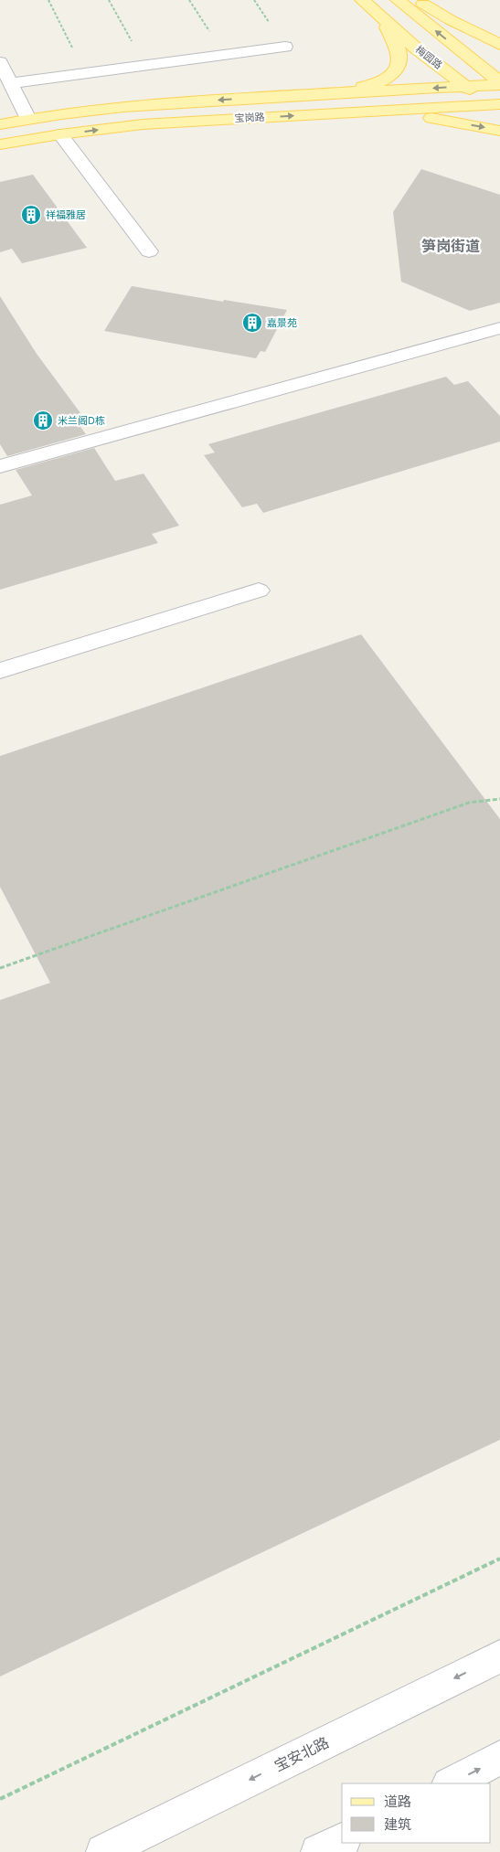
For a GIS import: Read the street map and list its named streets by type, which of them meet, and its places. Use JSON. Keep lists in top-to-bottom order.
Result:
{
  "streets": {
    "main road": ["梅园路", "宝岗路"],
    "street": ["宝安北路"]
  },
  "crossings": [
    ["梅园路", "宝岗路"]
  ],
  "one_way": ["宝安北路"],
  "districts": ["笋岗街道"],
  "places": {
    "building": ["祥福雅居", "嘉景苑", "米兰阁D栋"]
  },
  "legend": ["道路", "建筑"]
}
